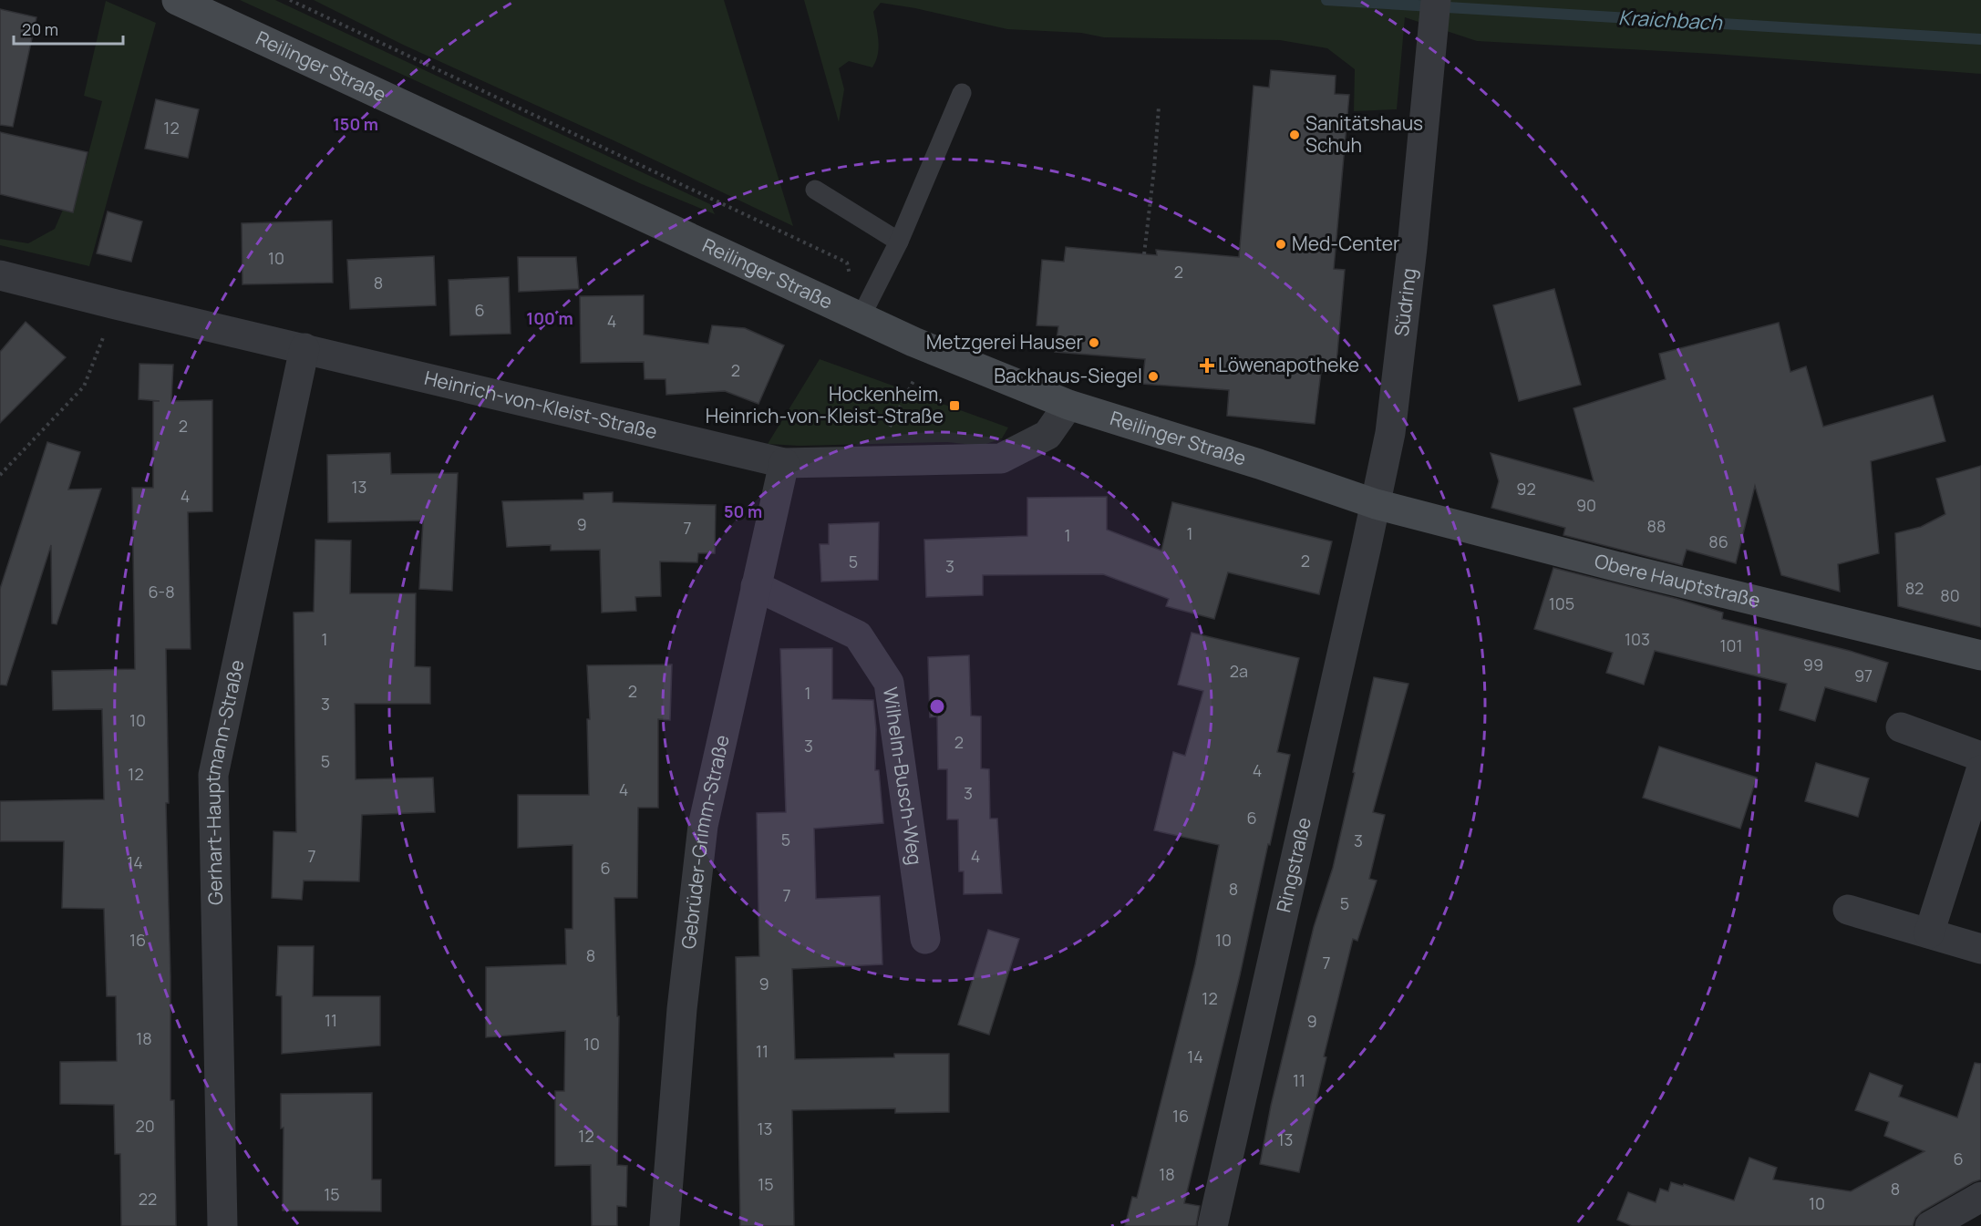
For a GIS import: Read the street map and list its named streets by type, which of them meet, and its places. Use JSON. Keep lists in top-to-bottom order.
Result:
{
  "streets": {
    "main road": ["Reilinger Straße", "Obere Hauptstraße"],
    "street": [
      "Südring",
      "Heinrich-von-Kleist-Straße",
      "Wilhelm-Busch-Weg",
      "Gerhart-Hauptmann-Straße",
      "Gebrüder-Grimm-Straße",
      "Ringstraße"
    ]
  },
  "crossings": [
    ["Reilinger Straße", "Südring"],
    ["Reilinger Straße", "Heinrich-von-Kleist-Straße"],
    ["Reilinger Straße", "Obere Hauptstraße"],
    ["Reilinger Straße", "Ringstraße"],
    ["Südring", "Obere Hauptstraße"],
    ["Südring", "Ringstraße"],
    ["Heinrich-von-Kleist-Straße", "Gerhart-Hauptmann-Straße"],
    ["Heinrich-von-Kleist-Straße", "Gebrüder-Grimm-Straße"],
    ["Obere Hauptstraße", "Ringstraße"],
    ["Wilhelm-Busch-Weg", "Gebrüder-Grimm-Straße"]
  ],
  "water": ["Kraichbach"],
  "places": {
    "other": [
      "Sanitätshaus Schuh",
      "Med-Center",
      "Metzgerei Hauser",
      "Backhaus-Siegel"
    ],
    "health": ["Löwenapotheke"],
    "transit": ["Hockenheim, Heinrich-von-Kleist-Straße"]
  },
  "house_numbers": [
    "12",
    "10",
    "2",
    "8",
    "6",
    "4",
    "2",
    "2",
    "13",
    "92",
    "4",
    "90",
    "9",
    "88",
    "7",
    "1",
    "1",
    "86",
    "2",
    "5",
    "3",
    "82",
    "6-8",
    "80",
    "105",
    "1",
    "103",
    "101",
    "99",
    "2a",
    "97",
    "2",
    "1",
    "3",
    "10",
    "2",
    "3",
    "5",
    "4",
    "12",
    "4",
    "3",
    "6",
    "5",
    "3",
    "7",
    "4",
    "14",
    "6",
    "8",
    "7",
    "5",
    "16",
    "10",
    "8",
    "7",
    "9",
    "12",
    "11",
    "9",
    "18",
    "10",
    "11",
    "14",
    "11",
    "16",
    "20",
    "13",
    "12",
    "13",
    "6",
    "18",
    "15",
    "8",
    "15",
    "22",
    "10"
  ],
  "scale_bar": "20 m",
  "rings": ["150 m", "100 m", "50 m"]
}
